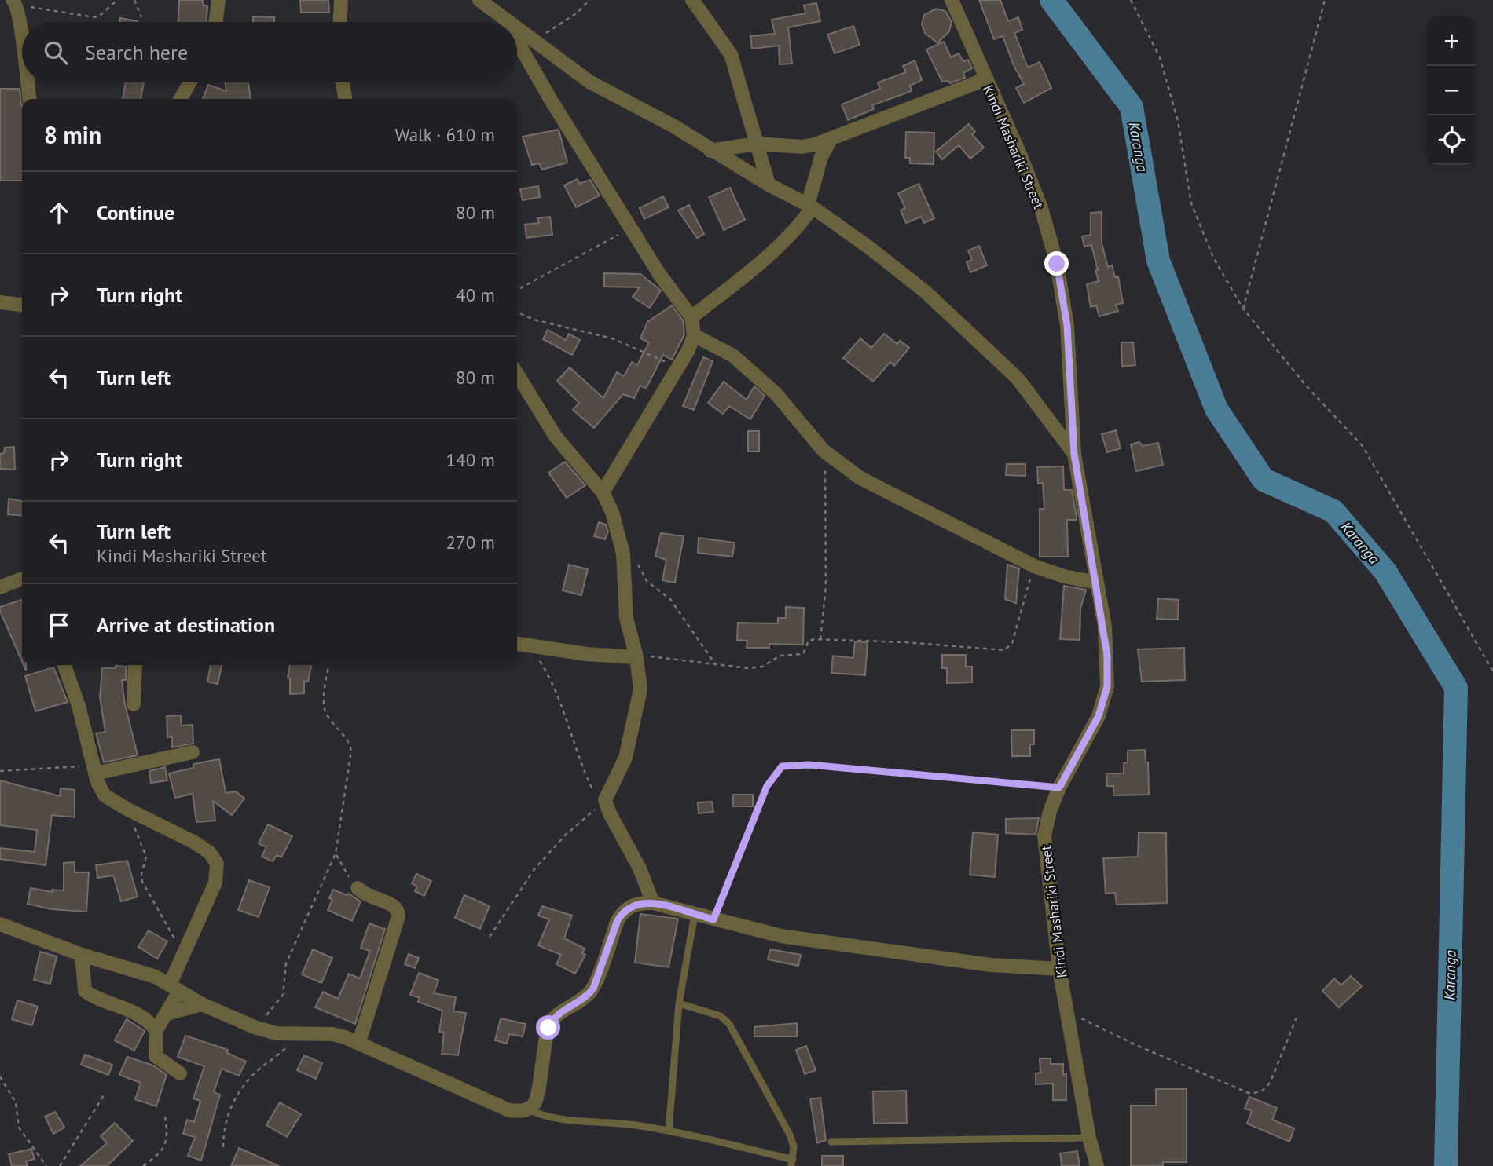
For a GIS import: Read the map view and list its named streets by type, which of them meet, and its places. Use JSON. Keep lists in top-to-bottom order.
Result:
{
  "streets": {
    "street": ["Kindi Mashariki Street"]
  },
  "water": ["Karanga"],
  "page": {
    "map_buttons": ["+", "−"],
    "search": "Search here",
    "heading": ["8 min", "Walk · 610 m"],
    "list": [
      ["Continue", "80 m"],
      ["Turn right", "40 m"],
      ["Turn left", "80 m"],
      ["Turn right", "140 m"],
      ["Turn left", "Kindi Mashariki Street", "270 m"],
      "Arrive at destination"
    ]
  }
}
